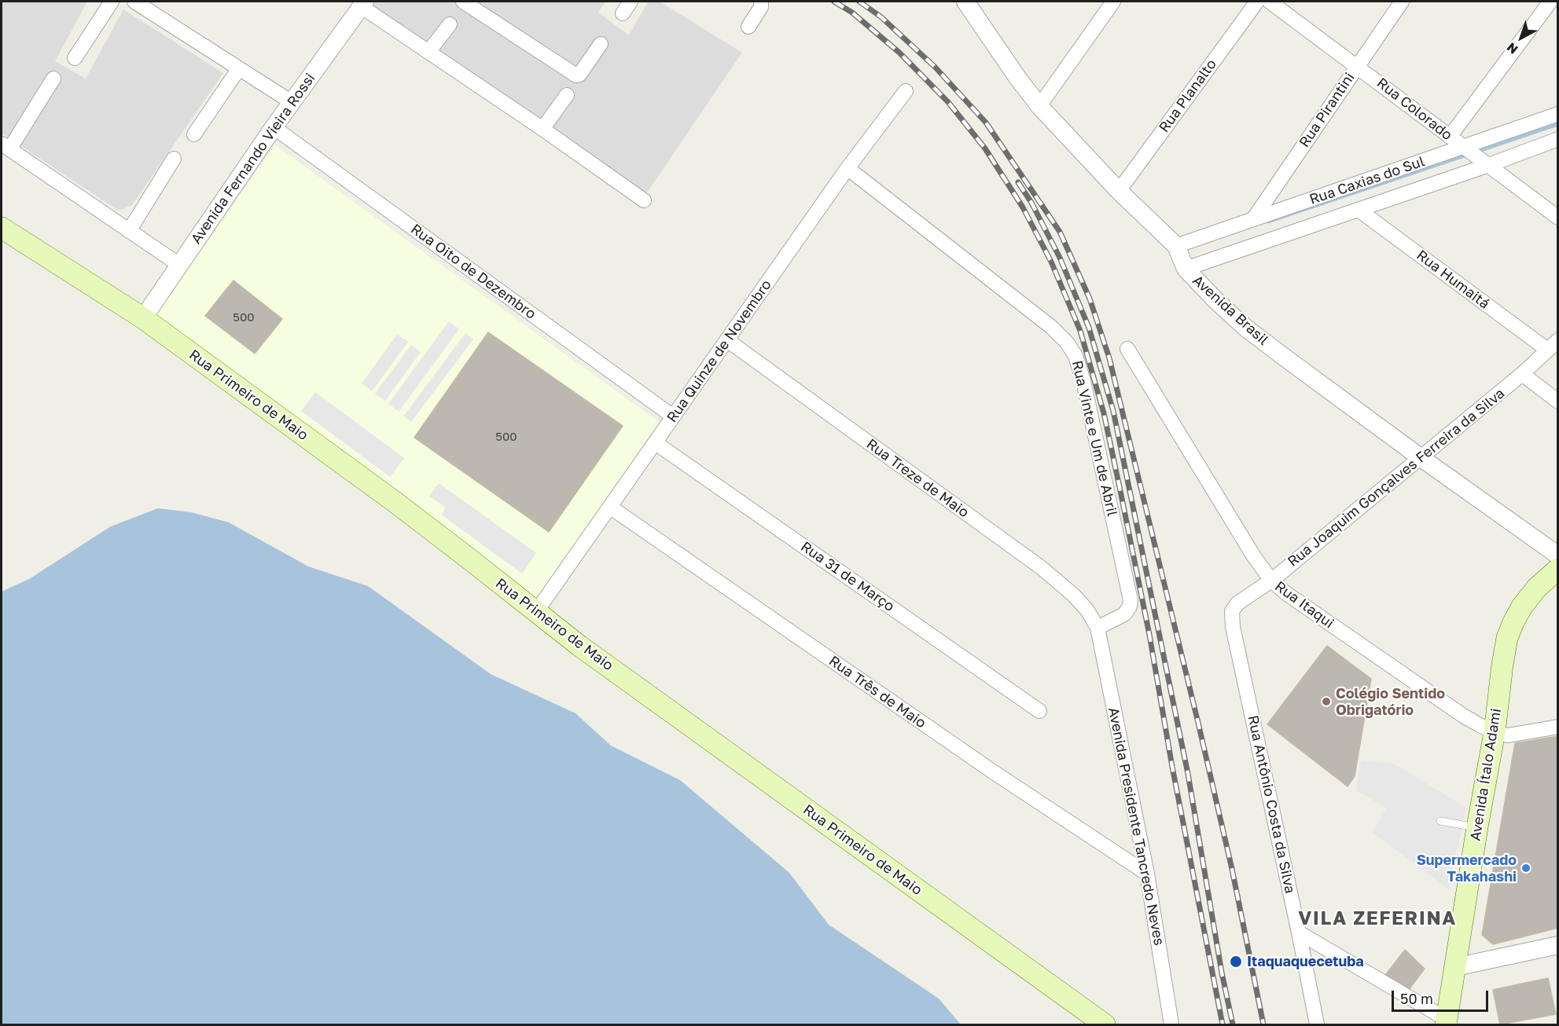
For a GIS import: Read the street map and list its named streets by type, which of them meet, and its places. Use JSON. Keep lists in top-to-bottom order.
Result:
{
  "streets": {
    "main road": ["Rua Primeiro de Maio", "Avenida Ítalo Adami"],
    "street": [
      "Rua Planalto",
      "Rua Colorado",
      "Rua Pirantini",
      "Avenida Fernando Vieira Rossi",
      "Rua Caxias do Sul",
      "Rua Oito de Dezembro",
      "Rua Humaitá",
      "Avenida Brasil",
      "Rua Quinze de Novembro",
      "Rua Vinte e Um de Abril",
      "Rua Joaquim Gonçalves Ferreira da Silva",
      "Rua Treze de Maio",
      "Rua 31 de Março",
      "Rua Itaqui",
      "Rua Três de Maio",
      "Rua Antônio Costa da Silva",
      "Avenida Presidente Tancredo Neves"
    ]
  },
  "crossings": [
    ["Rua Planalto", "Avenida Brasil"],
    ["Rua Colorado", "Rua Pirantini"],
    ["Rua Colorado", "Rua Caxias do Sul"],
    ["Rua Pirantini", "Rua Caxias do Sul"],
    ["Avenida Fernando Vieira Rossi", "Rua Oito de Dezembro"],
    ["Avenida Fernando Vieira Rossi", "Rua Primeiro de Maio"],
    ["Rua Caxias do Sul", "Rua Humaitá"],
    ["Rua Caxias do Sul", "Avenida Brasil"],
    ["Rua Oito de Dezembro", "Rua Quinze de Novembro"],
    ["Rua Humaitá", "Rua Joaquim Gonçalves Ferreira da Silva"],
    ["Avenida Brasil", "Rua Joaquim Gonçalves Ferreira da Silva"],
    ["Rua Quinze de Novembro", "Rua Primeiro de Maio"],
    ["Rua Quinze de Novembro", "Rua Vinte e Um de Abril"],
    ["Rua Quinze de Novembro", "Rua Treze de Maio"],
    ["Rua Quinze de Novembro", "Rua 31 de Março"],
    ["Rua Quinze de Novembro", "Rua Três de Maio"],
    ["Rua Vinte e Um de Abril", "Rua Treze de Maio"],
    ["Rua Vinte e Um de Abril", "Avenida Presidente Tancredo Neves"],
    ["Rua Joaquim Gonçalves Ferreira da Silva", "Rua Itaqui"],
    ["Rua Joaquim Gonçalves Ferreira da Silva", "Rua Antônio Costa da Silva"],
    ["Rua Treze de Maio", "Avenida Presidente Tancredo Neves"],
    ["Rua Itaqui", "Avenida Ítalo Adami"],
    ["Rua Três de Maio", "Avenida Presidente Tancredo Neves"]
  ],
  "districts": ["VILA ZEFERINA"],
  "places": ["Colégio Sentido Obrigatório", "Supermercado Takahashi", "Itaquaquecetuba"],
  "house_numbers": ["500", "500"],
  "scale_bar": "50 m",
  "north": "bottom left"
}
